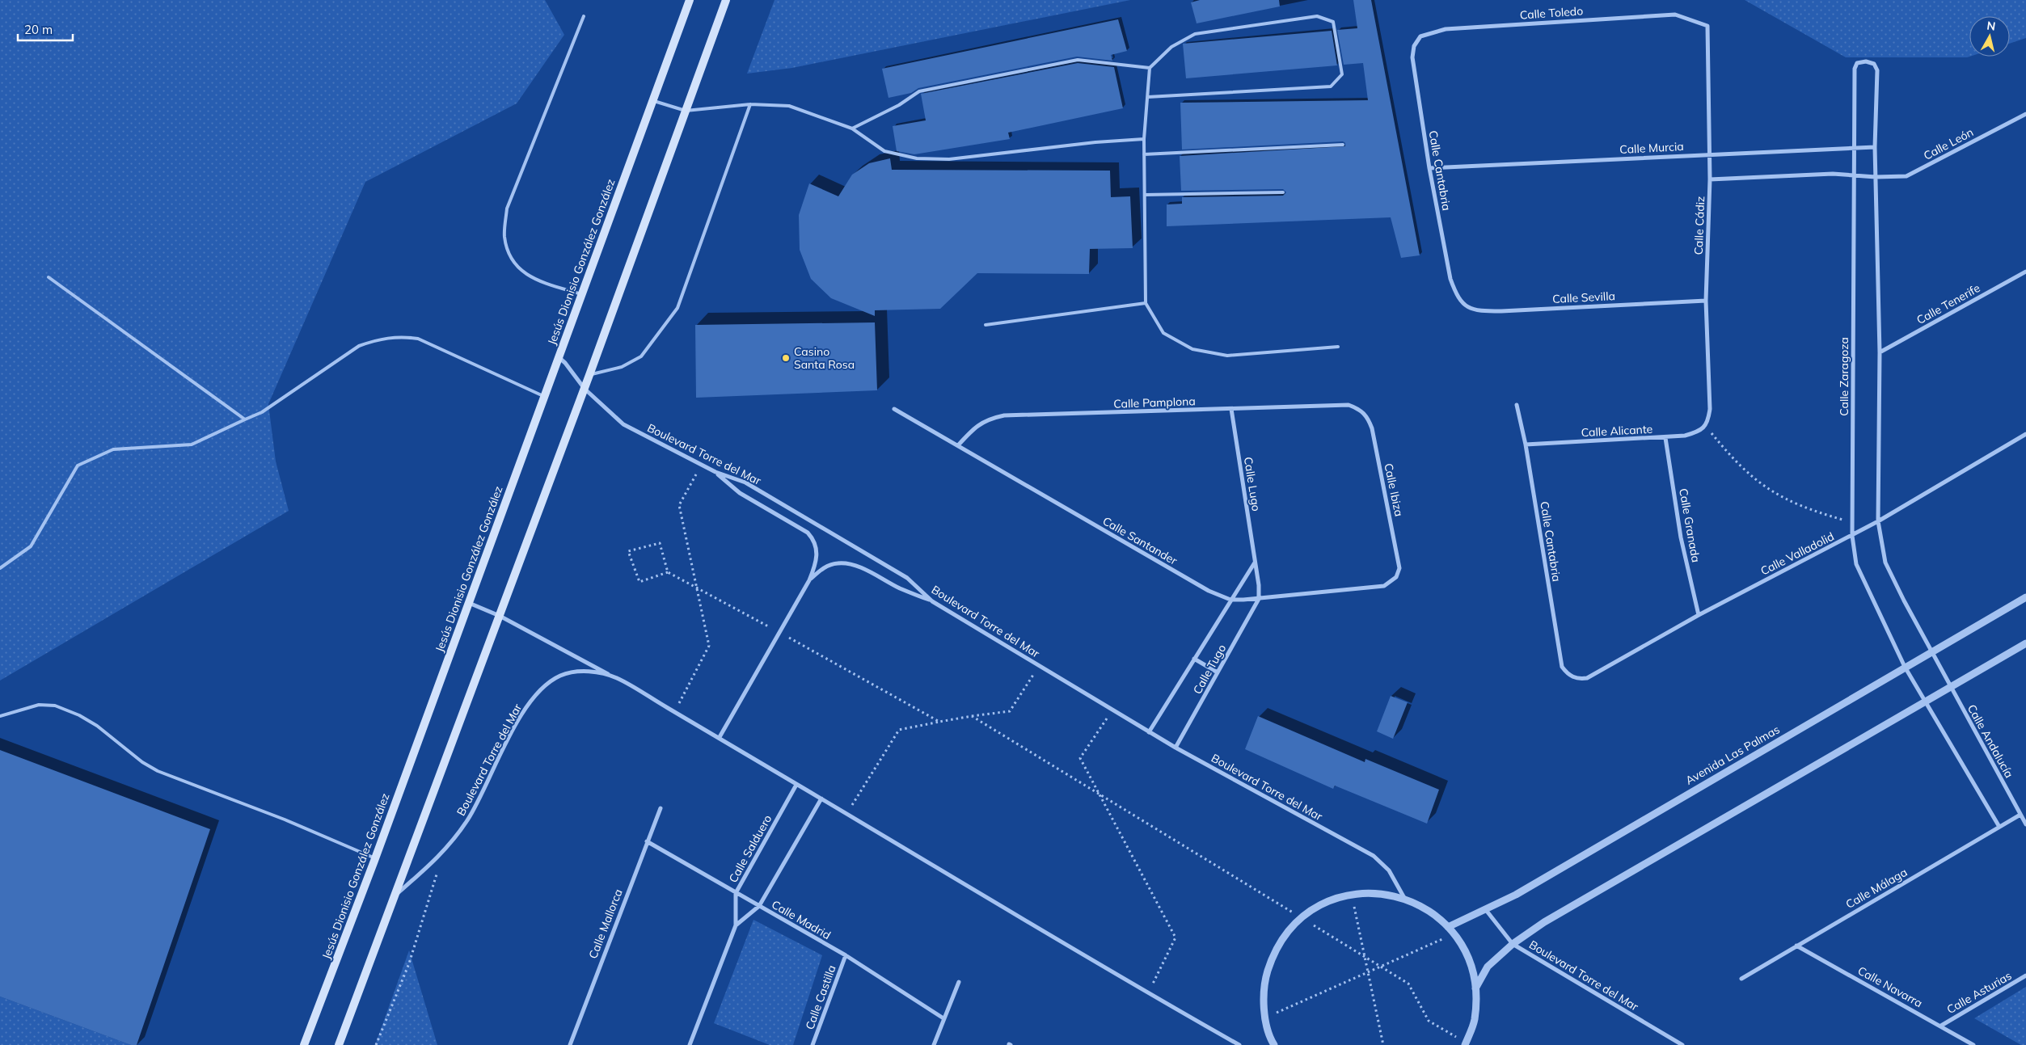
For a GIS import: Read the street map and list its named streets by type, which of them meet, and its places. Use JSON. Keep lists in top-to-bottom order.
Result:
{
  "streets": {
    "main road": ["Jesús Dionisio González González"],
    "street": [
      "Calle Toledo",
      "Calle León",
      "Calle Murcia",
      "Calle Cantabria",
      "Calle Cádiz",
      "Calle Sevilla",
      "Calle Tenerife",
      "Calle Zaragoza",
      "Calle Pamplona",
      "Calle Alicante",
      "Boulevard Torre del Mar",
      "Calle Lugo",
      "Calle Ibiza",
      "Calle Granada",
      "Calle Santander",
      "Calle Valladolid",
      "Calle Tugo",
      "Calle Andalucía",
      "Avenida Las Palmas",
      "Calle Salduero",
      "Calle Málaga",
      "Calle Madrid",
      "Calle Mallorca",
      "Calle Navarra",
      "Calle Asturias",
      "Calle Castilla"
    ]
  },
  "crossings": [
    ["Calle Toledo", "Calle Cantabria"],
    ["Calle Toledo", "Calle Cádiz"],
    ["Calle Murcia", "Calle Cantabria"],
    ["Calle Murcia", "Calle Cádiz"],
    ["Calle Murcia", "Calle Zaragoza"],
    ["Calle Cantabria", "Calle Sevilla"],
    ["Calle Cantabria", "Calle Alicante"],
    ["Calle Cantabria", "Calle Valladolid"],
    ["Calle Cádiz", "Calle Sevilla"],
    ["Calle Cádiz", "Calle Alicante"],
    ["Jesús Dionisio González González", "Boulevard Torre del Mar"],
    ["Calle Zaragoza", "Calle Valladolid"],
    ["Calle Zaragoza", "Avenida Las Palmas"],
    ["Calle Pamplona", "Calle Lugo"],
    ["Calle Pamplona", "Calle Ibiza"],
    ["Calle Pamplona", "Calle Santander"],
    ["Calle Alicante", "Calle Granada"],
    ["Boulevard Torre del Mar", "Calle Tugo"],
    ["Boulevard Torre del Mar", "Avenida Las Palmas"],
    ["Boulevard Torre del Mar", "Calle Salduero"],
    ["Calle Lugo", "Calle Santander"],
    ["Calle Lugo", "Calle Tugo"],
    ["Calle Ibiza", "Calle Santander"],
    ["Calle Granada", "Calle Valladolid"],
    ["Calle Santander", "Calle Tugo"],
    ["Calle Andalucía", "Avenida Las Palmas"],
    ["Calle Andalucía", "Calle Málaga"],
    ["Calle Salduero", "Calle Madrid"],
    ["Calle Málaga", "Calle Navarra"],
    ["Calle Madrid", "Calle Mallorca"],
    ["Calle Madrid", "Calle Castilla"],
    ["Calle Navarra", "Calle Asturias"]
  ],
  "places": ["Casino Santa Rosa"],
  "scale_bar": "20 m",
  "north": "top"
}
